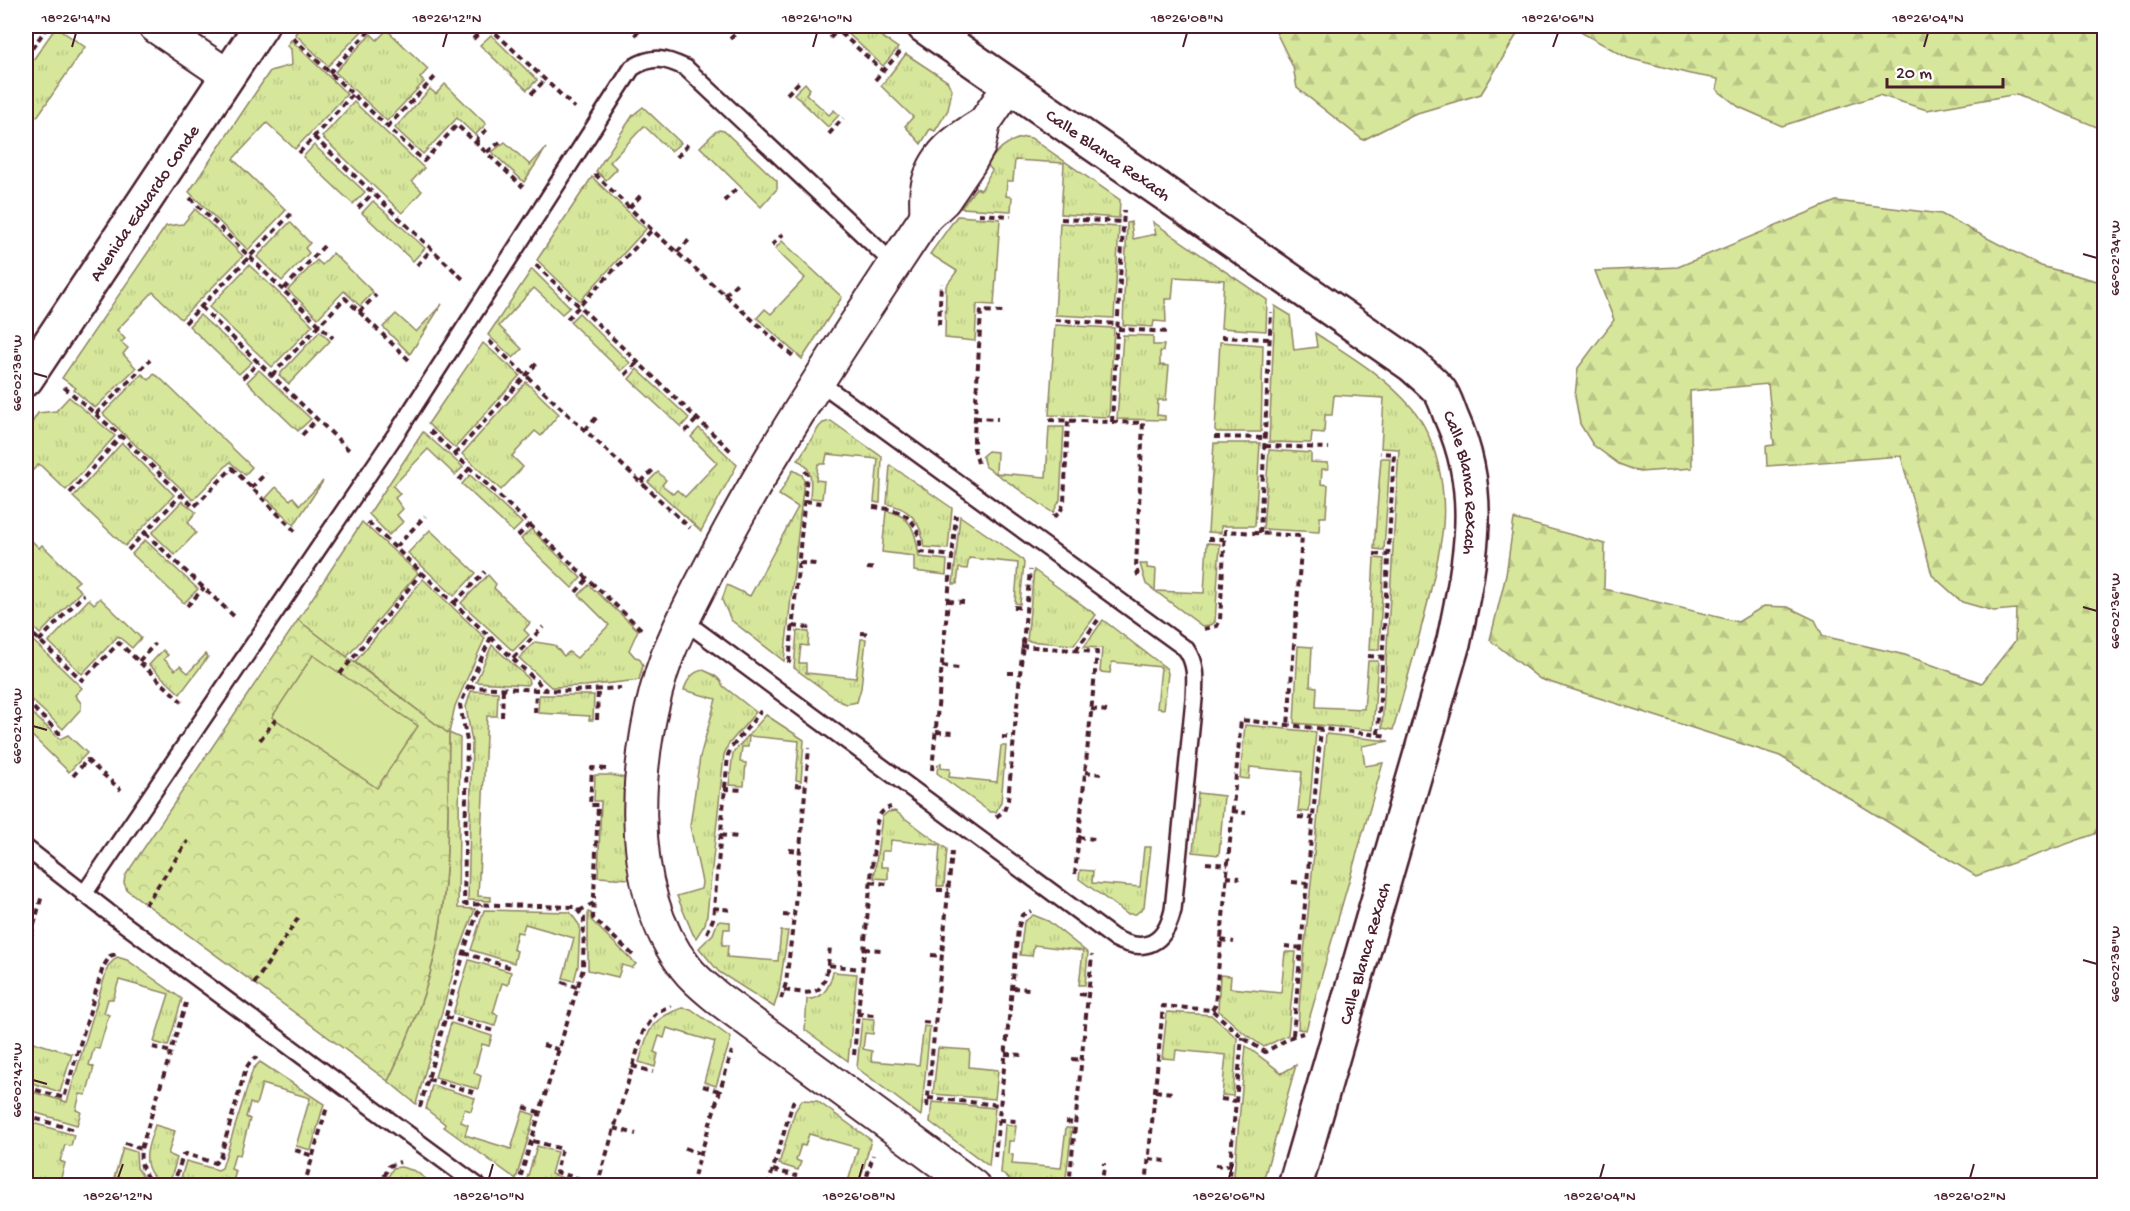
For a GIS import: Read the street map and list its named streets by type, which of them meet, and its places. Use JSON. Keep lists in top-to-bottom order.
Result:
{
  "streets": {
    "street": ["Calle Blanca Rexach", "Avenida Eduardo Conde"]
  },
  "scale_bar": "20 m",
  "coordinates": [
    "18°26'14\"N",
    "18°26'12\"N",
    "18°26'10\"N",
    "18°26'08\"N",
    "18°26'06\"N",
    "18°26'04\"N",
    "66°02'34\"W",
    "66°02'38\"W",
    "66°02'36\"W",
    "66°02'40\"W",
    "66°02'42\"W",
    "18°26'02\"N"
  ]
}
